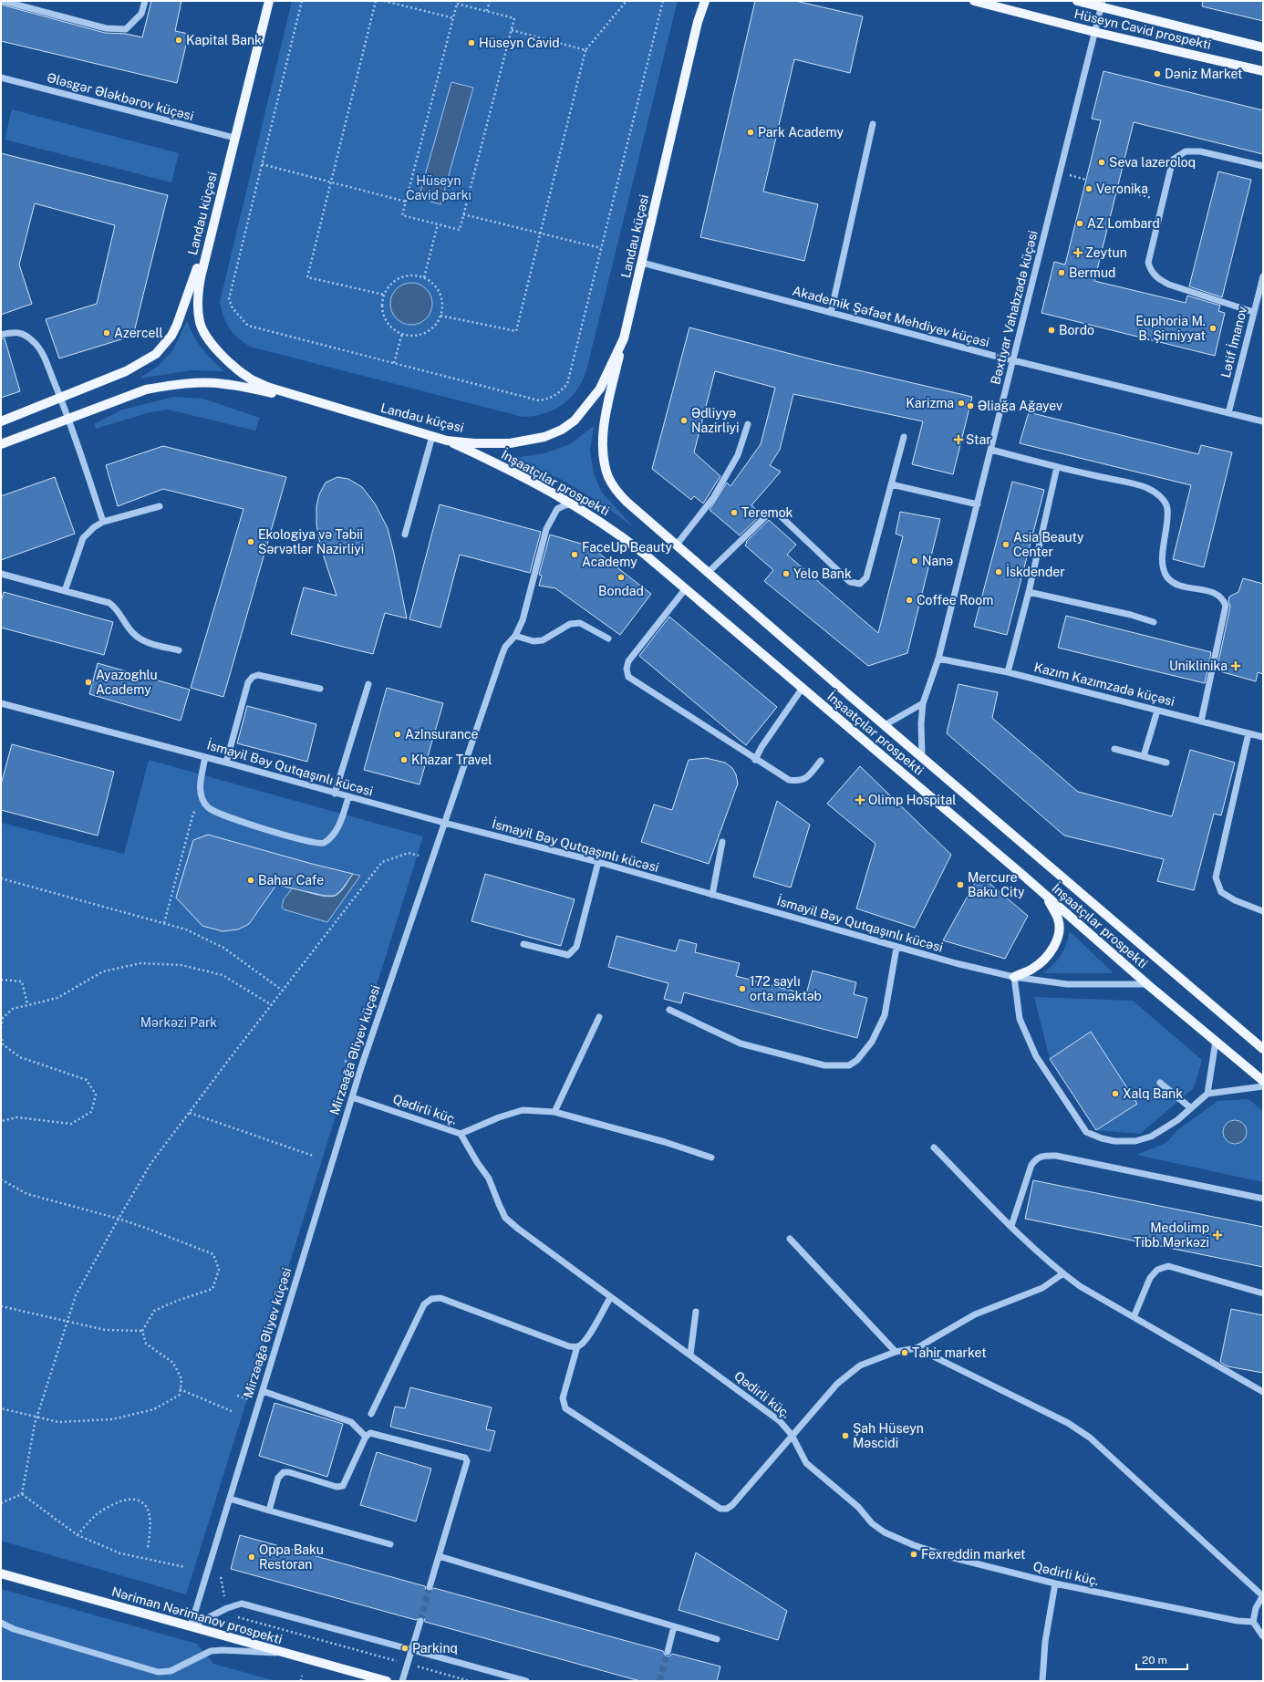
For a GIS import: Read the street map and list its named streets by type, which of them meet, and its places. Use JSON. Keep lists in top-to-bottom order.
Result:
{
  "streets": {
    "main road": [
      "Hüseyn Cavid prospekti",
      "Landau küçəsi",
      "İnşaatçılar prospekti",
      "Nəriman Nərimanov prospekti"
    ],
    "street": [
      "Ələsgər Ələkbərov küçəsi",
      "Bəxtiyar Vahabzadə küçəsi",
      "Akademik Şəfaət Mehdiyev küçəsi",
      "Lətif İmanov",
      "Kazım Kazımzadə küçəsi",
      "İsmayil Bəy Qutqaşınlı kücəsi",
      "Mirzəağa Əliyev küçəsi",
      "Qədirli küç."
    ]
  },
  "crossings": [
    ["Hüseyn Cavid prospekti", "Bəxtiyar Vahabzadə küçəsi"],
    ["Ələsgər Ələkbərov küçəsi", "Landau küçəsi"],
    ["Landau küçəsi", "Akademik Şəfaət Mehdiyev küçəsi"],
    ["Landau küçəsi", "İnşaatçılar prospekti"],
    ["Bəxtiyar Vahabzadə küçəsi", "Akademik Şəfaət Mehdiyev küçəsi"],
    ["Bəxtiyar Vahabzadə küçəsi", "İnşaatçılar prospekti"],
    ["Bəxtiyar Vahabzadə küçəsi", "Kazım Kazımzadə küçəsi"],
    ["Akademik Şəfaət Mehdiyev küçəsi", "Lətif İmanov"],
    ["İnşaatçılar prospekti", "İsmayil Bəy Qutqaşınlı kücəsi"],
    ["İnşaatçılar prospekti", "Mirzəağa Əliyev küçəsi"],
    ["İsmayil Bəy Qutqaşınlı kücəsi", "Mirzəağa Əliyev küçəsi"],
    ["Mirzəağa Əliyev küçəsi", "Qədirli küç."],
    ["Mirzəağa Əliyev küçəsi", "Nəriman Nərimanov prospekti"]
  ],
  "parks": ["Hüseyn Cavid parkı", "Mərkəzi Park"],
  "places": {
    "other": [
      "Kapital Bank",
      "Hüseyn Cavid",
      "Dəniz Market",
      "Park Academy",
      "Seva lazeroloq",
      "Veronika",
      "AZ Lombard",
      "Bermud",
      "Euphoria M. B. Şirniyyat",
      "Bordo",
      "Azercell",
      "Karizma",
      "Əliağa Ağayev",
      "Ədliyyə Nazirliyi",
      "Teremok",
      "Ekologiya və Təbii Sərvətlər Nazirliyi",
      "Asia Beauty Center",
      "FaceUp Beauty Academy",
      "Nanə",
      "İskdender",
      "Yelo Bank",
      "Bondad",
      "Coffee Room",
      "Ayazoghlu Academy",
      "AzInsurance",
      "Khazar Travel",
      "Bahar Cafe",
      "Mercure Baku City",
      "172 saylı orta məktəb",
      "Xalq Bank",
      "Tahir market",
      "Şah Hüseyn Məscidi",
      "Fexreddin market",
      "Oppa Baku Restoran",
      "Parkinq"
    ],
    "health": [
      "Zeytun",
      "Star",
      "Uniklinika",
      "Olimp Hospital",
      "Medolimp Tibb Mərkəzi"
    ]
  },
  "scale_bar": "20 m"
}
